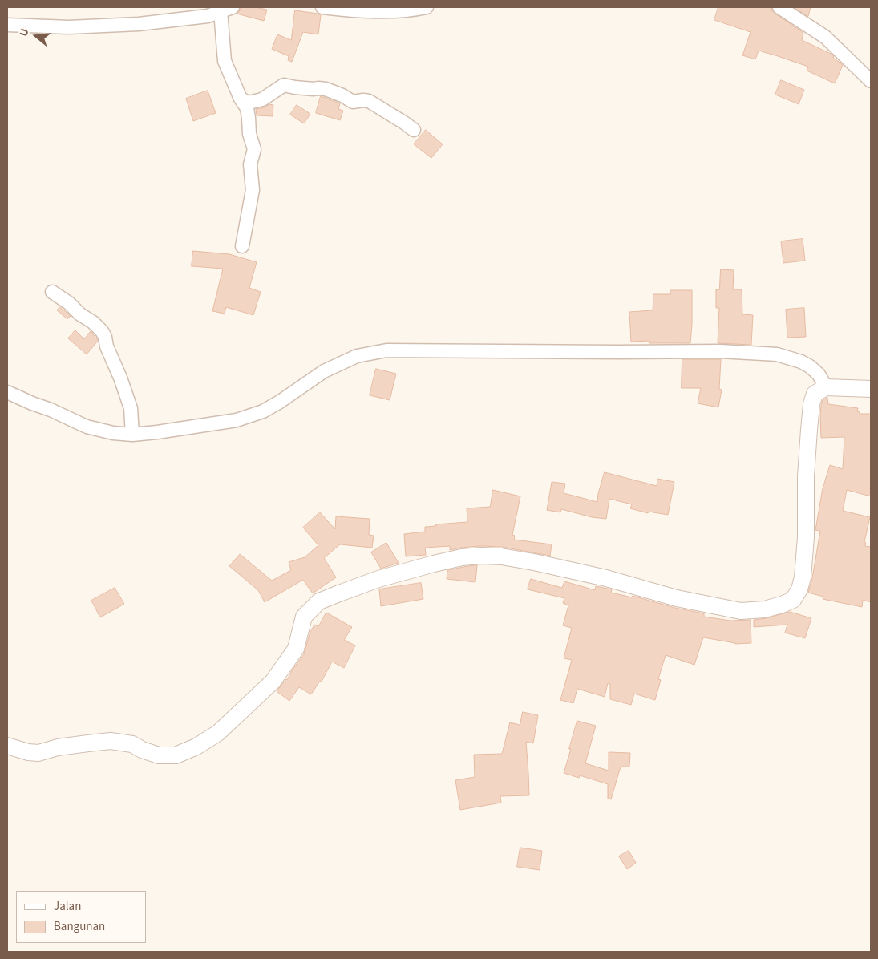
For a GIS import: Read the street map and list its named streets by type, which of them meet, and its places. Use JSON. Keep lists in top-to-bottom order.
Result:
{
  "legend": ["Jalan", "Bangunan"],
  "north": "left"
}
